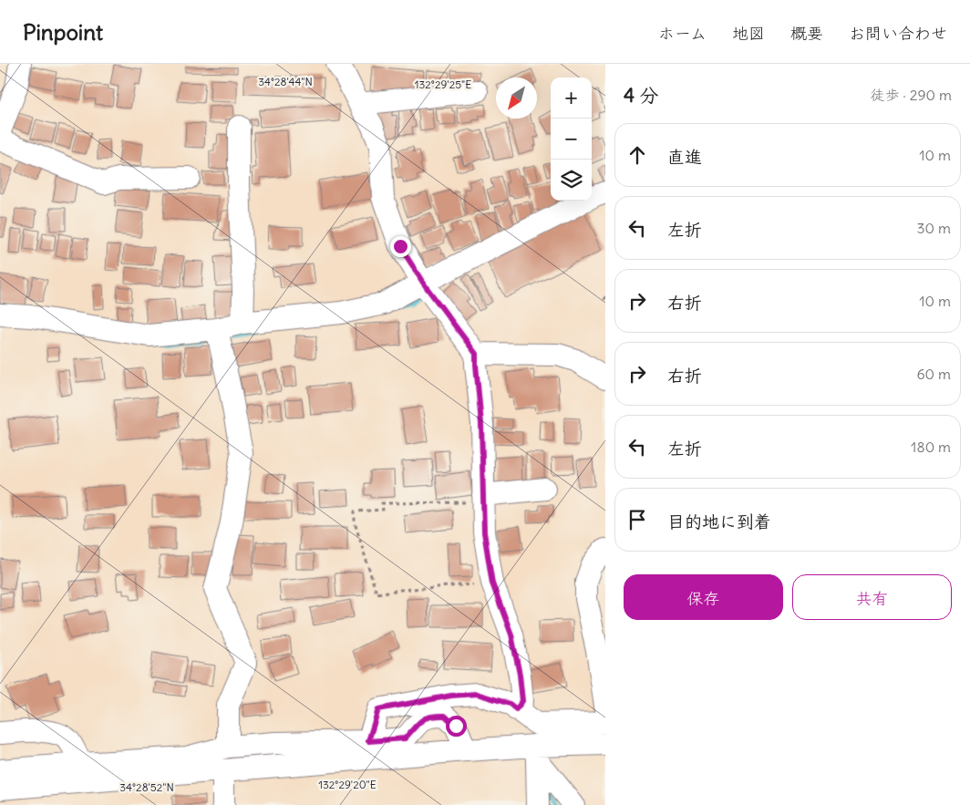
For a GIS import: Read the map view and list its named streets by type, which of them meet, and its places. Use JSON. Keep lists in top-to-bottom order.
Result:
{
  "north": "bottom left",
  "page": {
    "header": "Pinpoint",
    "nav": [
      "ホーム",
      "地図",
      "概要",
      "お問い合わせ"
    ],
    "heading": ["4 分", "徒歩 · 290 m"],
    "map_buttons": ["+", "−"],
    "list": [
      ["直進", "10 m"],
      ["左折", "30 m"],
      ["右折", "10 m"],
      ["右折", "60 m"],
      ["左折", "180 m"],
      "目的地に到着"
    ],
    "buttons": ["保存", "共有"]
  },
  "coordinates": [
    "34°28'44\"N",
    "132°29'25\"E",
    "132°29'20\"E",
    "34°28'52\"N"
  ]
}
